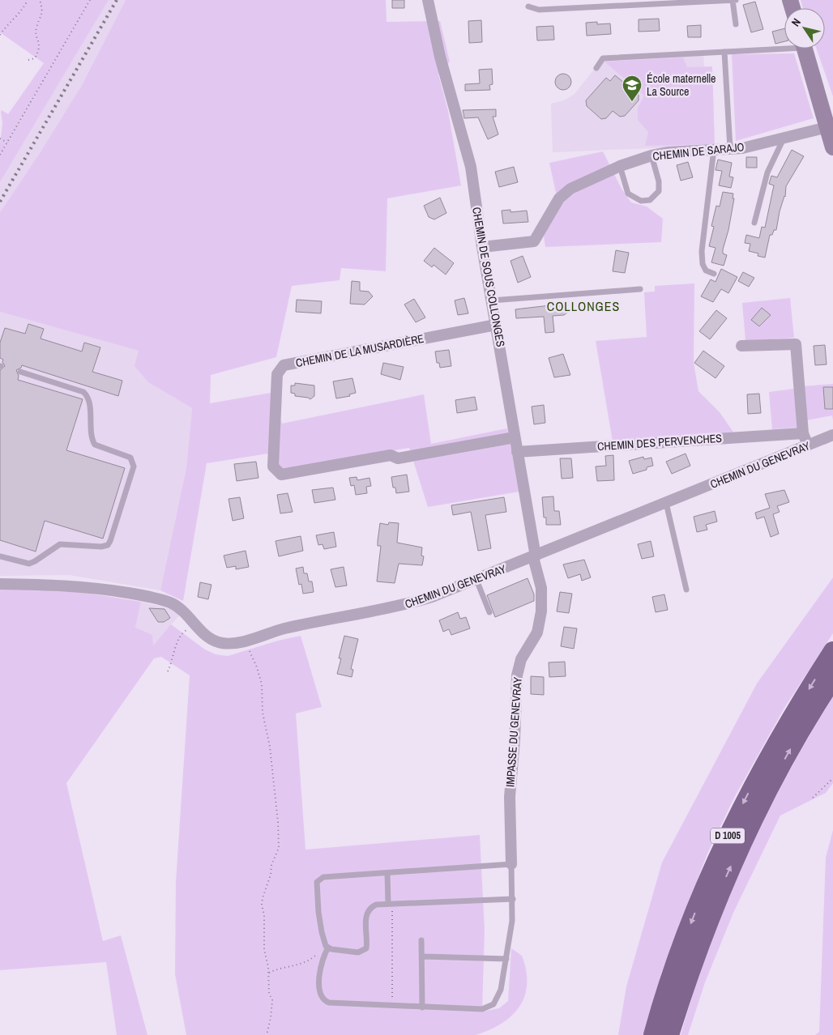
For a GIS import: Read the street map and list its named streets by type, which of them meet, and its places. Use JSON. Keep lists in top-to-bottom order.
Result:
{
  "streets": {
    "highway": ["D 1005"],
    "street": [
      "CHEMIN DE SARAJO",
      "CHEMIN DE SOUS COLLONGES",
      "CHEMIN DE LA MUSARDIÈRE",
      "CHEMIN DES PERVENCHES",
      "CHEMIN DU GENEVRAY",
      "IMPASSE DU GENEVRAY"
    ]
  },
  "crossings": [
    ["CHEMIN DE SARAJO", "CHEMIN DE SOUS COLLONGES"],
    ["CHEMIN DE SOUS COLLONGES", "CHEMIN DE LA MUSARDIÈRE"],
    ["CHEMIN DE SOUS COLLONGES", "CHEMIN DES PERVENCHES"],
    ["CHEMIN DE SOUS COLLONGES", "CHEMIN DU GENEVRAY"],
    ["CHEMIN DE SOUS COLLONGES", "IMPASSE DU GENEVRAY"],
    ["CHEMIN DU GENEVRAY", "IMPASSE DU GENEVRAY"]
  ],
  "districts": ["COLLONGES"],
  "places": {
    "school or university": ["École maternelle La Source"]
  },
  "north": "top left"
}
